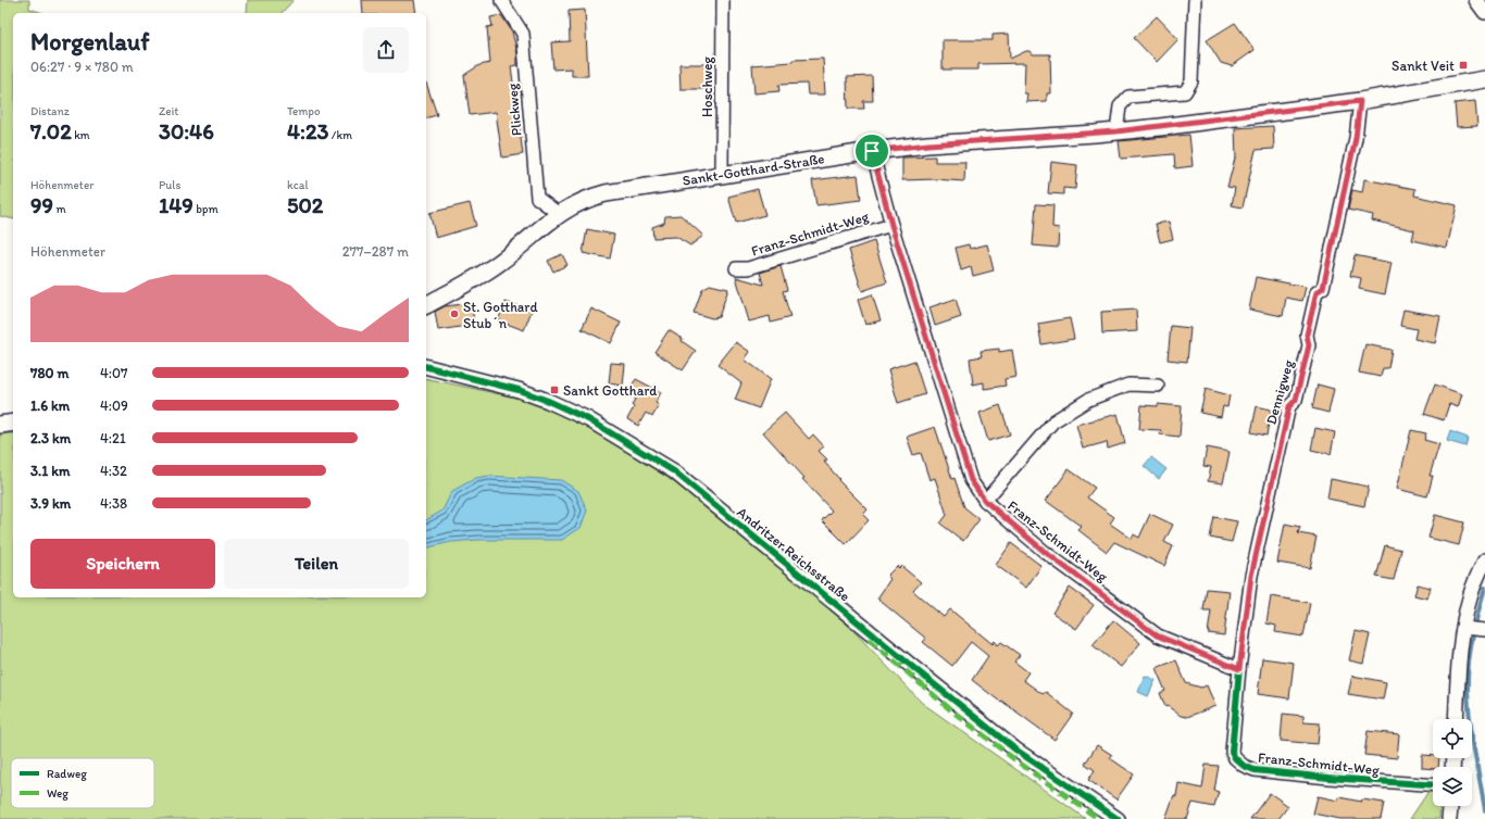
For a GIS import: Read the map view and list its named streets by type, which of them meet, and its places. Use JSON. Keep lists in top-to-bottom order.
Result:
{
  "streets": {
    "main road": ["Sankt-Gotthard-Straße"],
    "street": [
      "Hoschweg",
      "Plickweg",
      "Franz-Schmidt-Weg",
      "Dennigweg",
      "Andritzer Reichsstraße"
    ]
  },
  "crossings": [
    ["Hoschweg", "Sankt-Gotthard-Straße"],
    ["Plickweg", "Sankt-Gotthard-Straße"],
    ["Sankt-Gotthard-Straße", "Franz-Schmidt-Weg"],
    ["Sankt-Gotthard-Straße", "Dennigweg"],
    ["Franz-Schmidt-Weg", "Dennigweg"]
  ],
  "places": {
    "transit": ["Sankt Veit", "Sankt Gotthard"],
    "other": ["St. Gotthard Stub´n"]
  },
  "legend": ["Radweg", "Weg"],
  "page": {
    "heading": ["Morgenlauf", "06:27 · 9 × 780 m"],
    "stats": [
      ["Distanz", "7.02 km"],
      ["Zeit", "30:46"],
      ["Tempo", "4:23 /km"],
      ["Höhenmeter", "99 m"],
      ["Puls", "149 bpm"],
      ["kcal", "502"]
    ],
    "chart": ["Höhenmeter", "277–287 m"],
    "list": [
      {
        "name": "780 m",
        "note": "4:07"
      },
      {
        "name": "1.6 km",
        "note": "4:09"
      },
      {
        "name": "2.3 km",
        "note": "4:21"
      },
      {
        "name": "3.1 km",
        "note": "4:32"
      },
      {
        "name": "3.9 km",
        "note": "4:38"
      }
    ],
    "buttons": ["Speichern", "Teilen"]
  }
}
